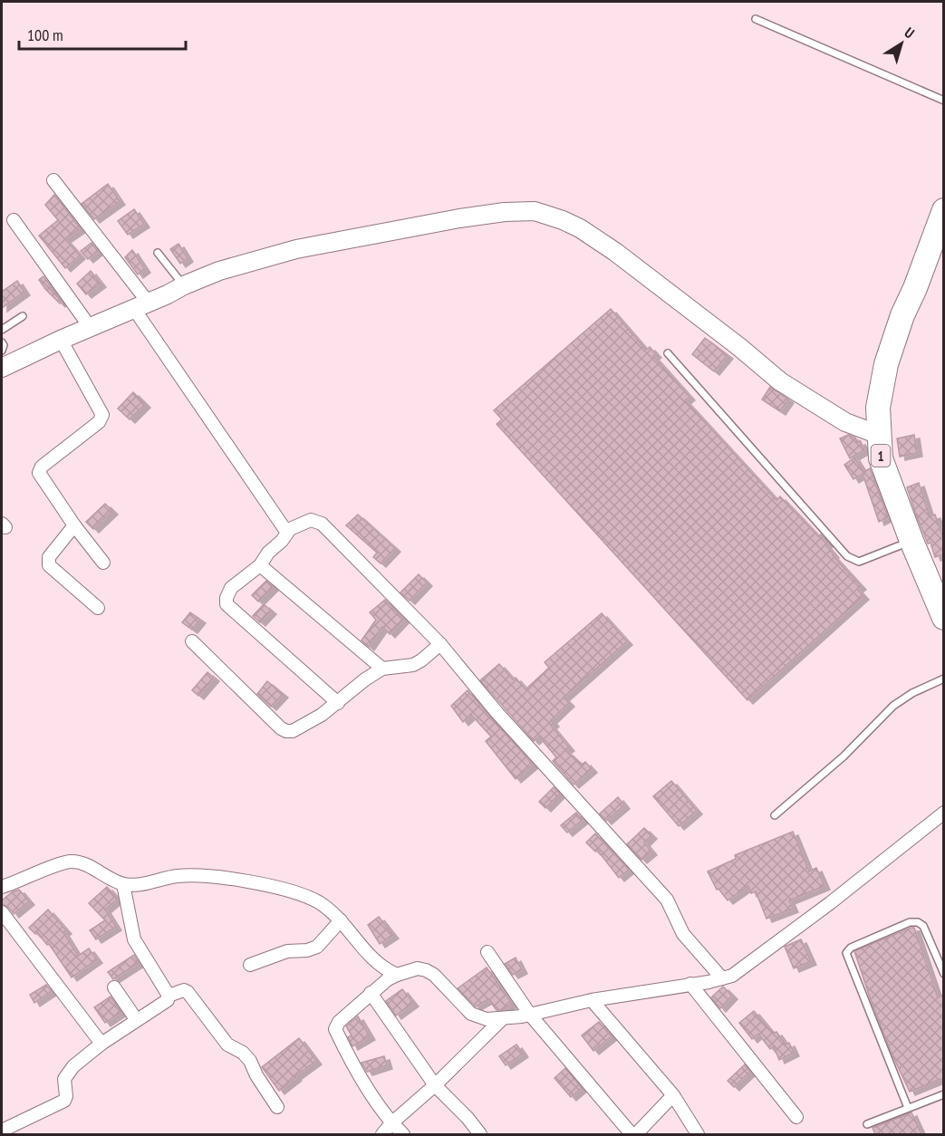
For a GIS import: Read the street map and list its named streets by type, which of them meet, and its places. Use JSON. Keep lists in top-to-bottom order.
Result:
{
  "streets": {
    "highway": ["1"]
  },
  "scale_bar": "100 m",
  "north": "top right"
}
